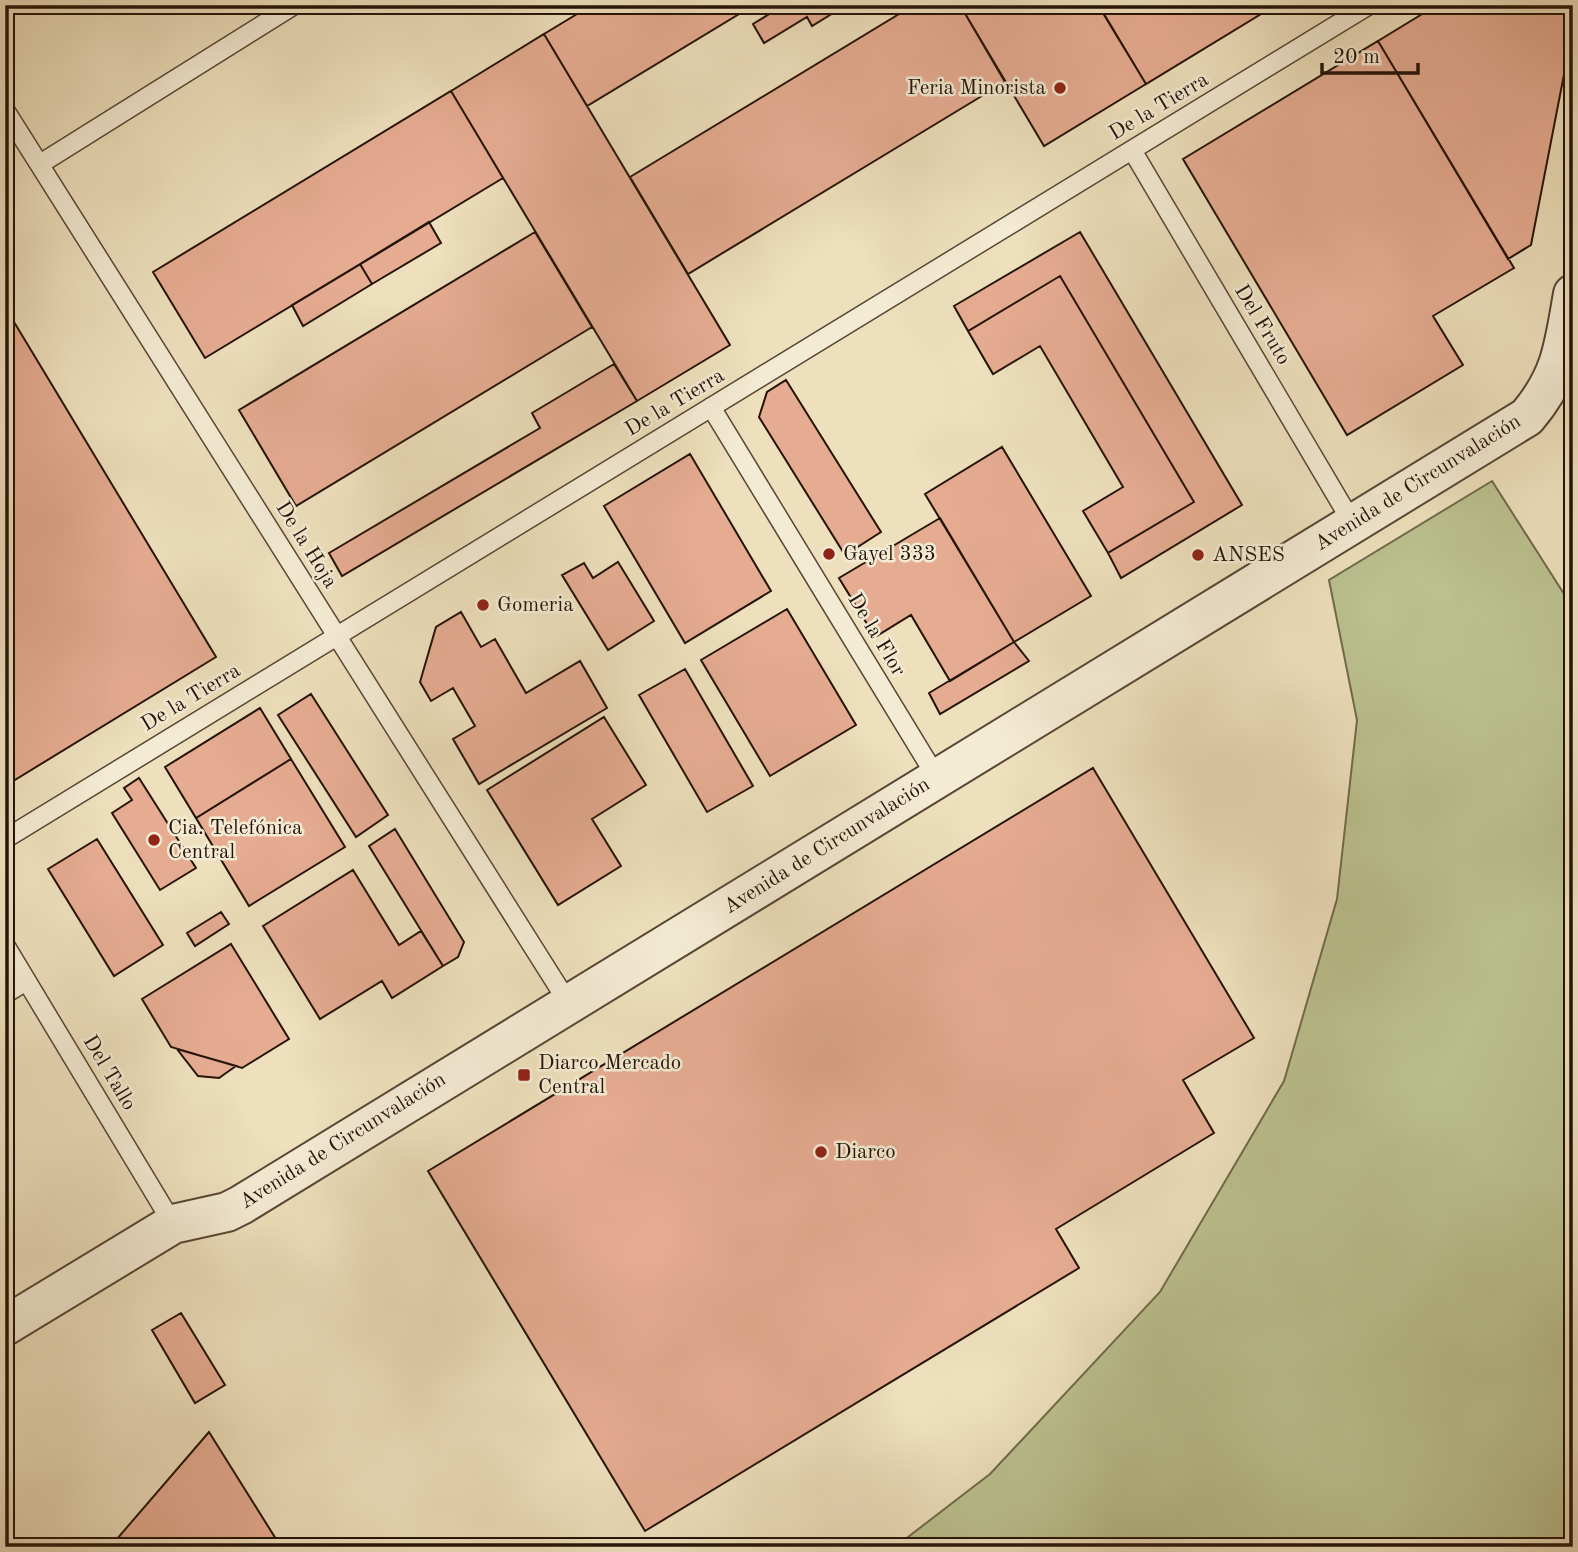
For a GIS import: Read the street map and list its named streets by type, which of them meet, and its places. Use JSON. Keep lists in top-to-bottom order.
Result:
{
  "streets": {
    "street": ["Avenida de Circunvalación"],
    "lane": [
      "De la Tierra",
      "Del Fruto",
      "De la Hoja",
      "De la Flor",
      "Del Tallo"
    ]
  },
  "crossings": [
    ["De la Tierra", "Del Fruto"],
    ["De la Tierra", "De la Hoja"],
    ["De la Tierra", "De la Flor"],
    ["Del Fruto", "Avenida de Circunvalación"],
    ["Avenida de Circunvalación", "De la Hoja"],
    ["Avenida de Circunvalación", "De la Flor"],
    ["Avenida de Circunvalación", "Del Tallo"]
  ],
  "places": {
    "other": [
      "Feria Minorista",
      "Gayel 333",
      "ANSES",
      "Gomeria",
      "Cia. Telefónica Central",
      "Diarco"
    ],
    "transit": ["Diarco Mercado Central"]
  },
  "scale_bar": "20 m"
}
